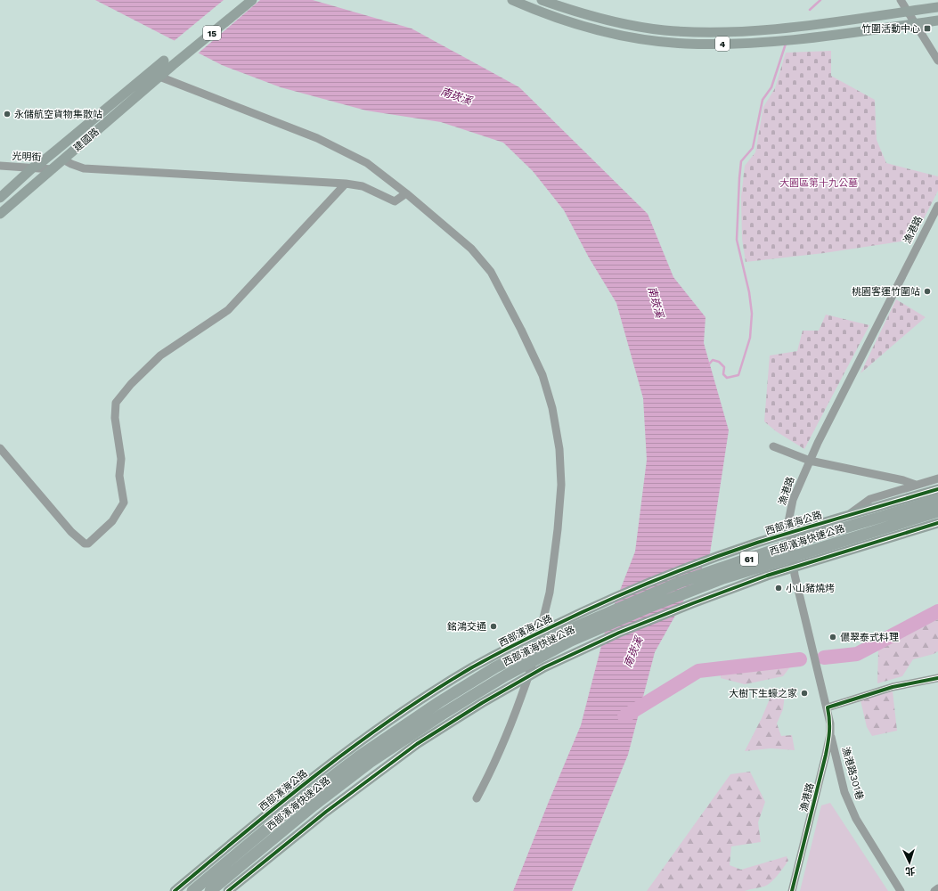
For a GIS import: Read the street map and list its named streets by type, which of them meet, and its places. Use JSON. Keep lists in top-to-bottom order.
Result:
{
  "streets": {
    "highway": ["西部濱海快速公路", "61"],
    "main road": [
      "15",
      "4",
      "建國路",
      "西部濱海公路"
    ],
    "street": ["光明街", "漁港路", "漁港路301巷"]
  },
  "crossings": [
    ["15", "建國路"],
    ["建國路", "光明街"],
    ["漁港路", "漁港路301巷"]
  ],
  "water": ["南崁溪"],
  "parks": ["大園區第十九公墓"],
  "places": {
    "transit": ["竹圍活動中心"],
    "other": [
      "永儲航空貨物集散站",
      "桃園客運竹圍站",
      "小山豬燒烤",
      "銘鴻交通",
      "儂翠泰式料理",
      "大樹下生蠔之家"
    ]
  },
  "north": "bottom"
}
